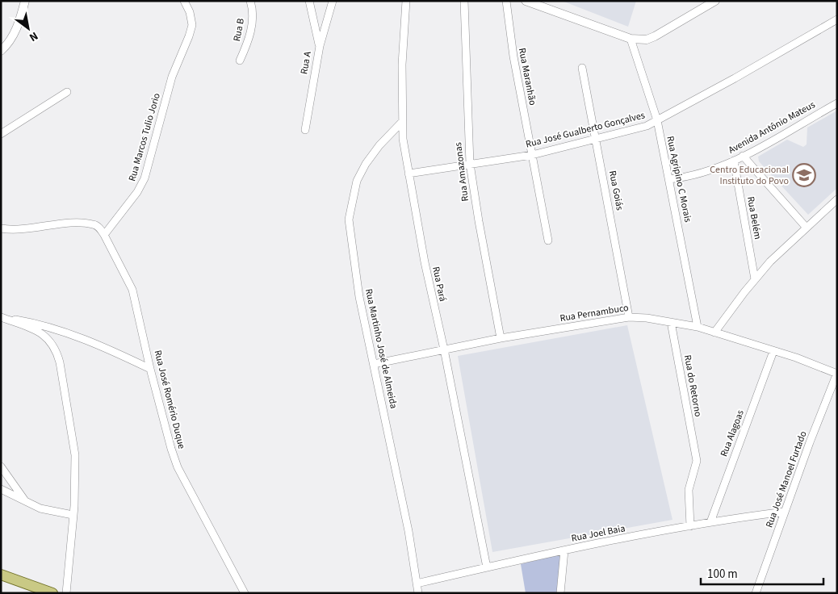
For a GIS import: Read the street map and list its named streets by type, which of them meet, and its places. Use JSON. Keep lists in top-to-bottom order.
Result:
{
  "streets": {
    "street": [
      "Rua B",
      "Rua A",
      "Rua Maranhão",
      "Avenida Antônio Mateus",
      "Rua José Gualberto Gonçalves",
      "Rua Marcos Tulio Jorio",
      "Rua Amazonas",
      "Rua Agripino C Morais",
      "Rua Goiás",
      "Rua Belém",
      "Rua Pará",
      "Rua Pernambuco",
      "Rua Martinho José de Almeida",
      "Rua do Retorno",
      "Rua José Romério Duque",
      "Rua Alagoas",
      "Rua José Manoel Furtado",
      "Rua Joel Baia"
    ]
  },
  "crossings": [
    ["Rua Maranhão", "Rua José Gualberto Gonçalves"],
    ["Avenida Antônio Mateus", "Rua Agripino C Morais"],
    ["Avenida Antônio Mateus", "Rua Belém"],
    ["Rua José Gualberto Gonçalves", "Rua Amazonas"],
    ["Rua José Gualberto Gonçalves", "Rua Agripino C Morais"],
    ["Rua José Gualberto Gonçalves", "Rua Goiás"],
    ["Rua José Gualberto Gonçalves", "Rua Pará"],
    ["Rua Marcos Tulio Jorio", "Rua José Romério Duque"],
    ["Rua Amazonas", "Rua Pernambuco"],
    ["Rua Agripino C Morais", "Rua Pernambuco"],
    ["Rua Goiás", "Rua Pernambuco"],
    ["Rua Pará", "Rua Pernambuco"],
    ["Rua Pará", "Rua Martinho José de Almeida"],
    ["Rua Pará", "Rua Joel Baia"],
    ["Rua Pernambuco", "Rua Martinho José de Almeida"],
    ["Rua Pernambuco", "Rua do Retorno"],
    ["Rua Pernambuco", "Rua Alagoas"],
    ["Rua Pernambuco", "Rua José Manoel Furtado"],
    ["Rua Martinho José de Almeida", "Rua Joel Baia"],
    ["Rua do Retorno", "Rua Joel Baia"],
    ["Rua Alagoas", "Rua Joel Baia"],
    ["Rua José Manoel Furtado", "Rua Joel Baia"]
  ],
  "places": {
    "school or university": ["Centro Educacional Instituto do Povo"]
  },
  "scale_bar": "100 m",
  "north": "bottom right"
}
